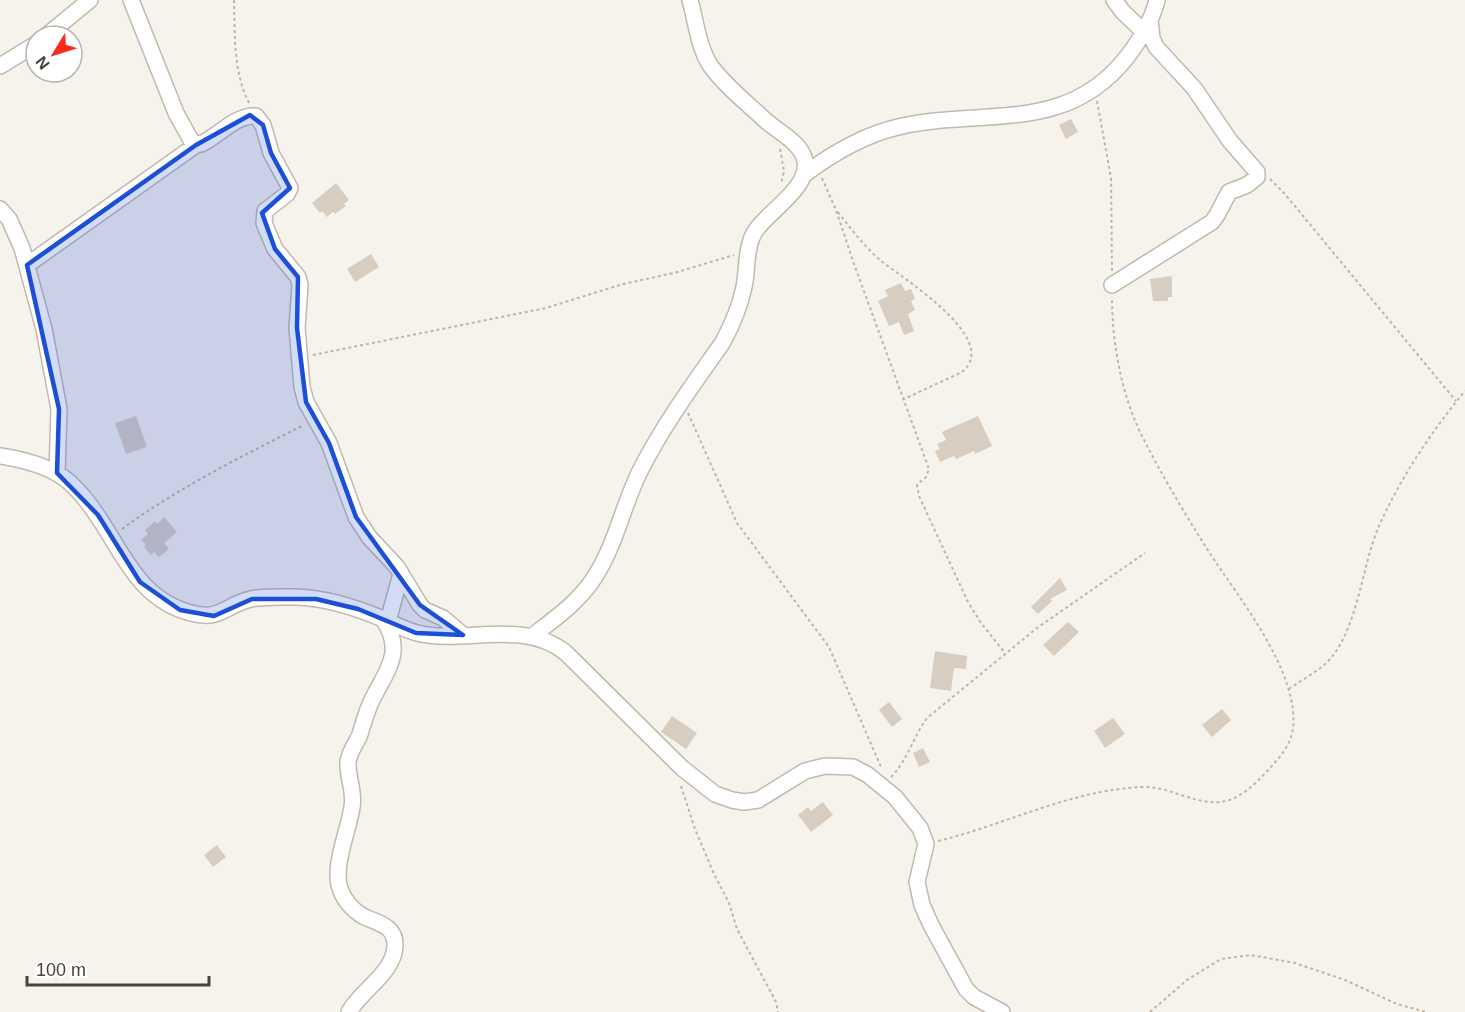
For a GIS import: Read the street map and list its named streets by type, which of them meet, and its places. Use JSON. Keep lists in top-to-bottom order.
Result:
{
  "scale_bar": "100 m",
  "north": "bottom left"
}
